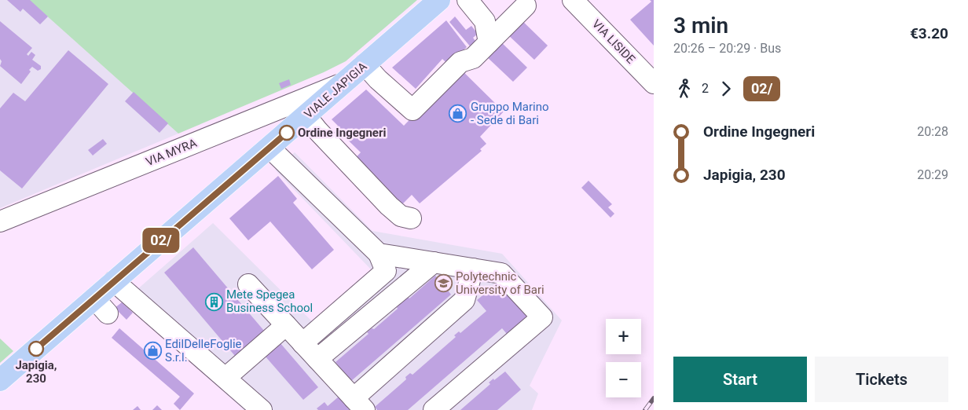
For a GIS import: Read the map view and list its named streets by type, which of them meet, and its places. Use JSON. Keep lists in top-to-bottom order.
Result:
{
  "streets": {
    "main road": ["VIALE JAPIGIA"],
    "street": ["VIA LISIDE", "VIA MYRA"]
  },
  "crossings": [
    ["VIALE JAPIGIA", "VIA MYRA"]
  ],
  "places": {
    "shop": ["Gruppo Marino - Sede di Bari", "EdilDelleFoglie S.r.l."],
    "other": ["Ordine Ingegneri", "Japigia, 230"],
    "school or university": ["Polytechnic University of Bari"],
    "building": ["Mete Spegea Business School"]
  },
  "lines": ["bus line 02/"],
  "page": {
    "on_map": "02/",
    "heading": ["3 min", "20:26 – 20:29 · Bus", "€3.20"],
    "legs": ["2", "02/"],
    "list": [
      {
        "name": "Ordine Ingegneri",
        "value": "20:28"
      },
      {
        "name": "Japigia, 230",
        "value": "20:29"
      }
    ],
    "map_buttons": ["+", "−"],
    "buttons": ["Start", "Tickets"]
  }
}
